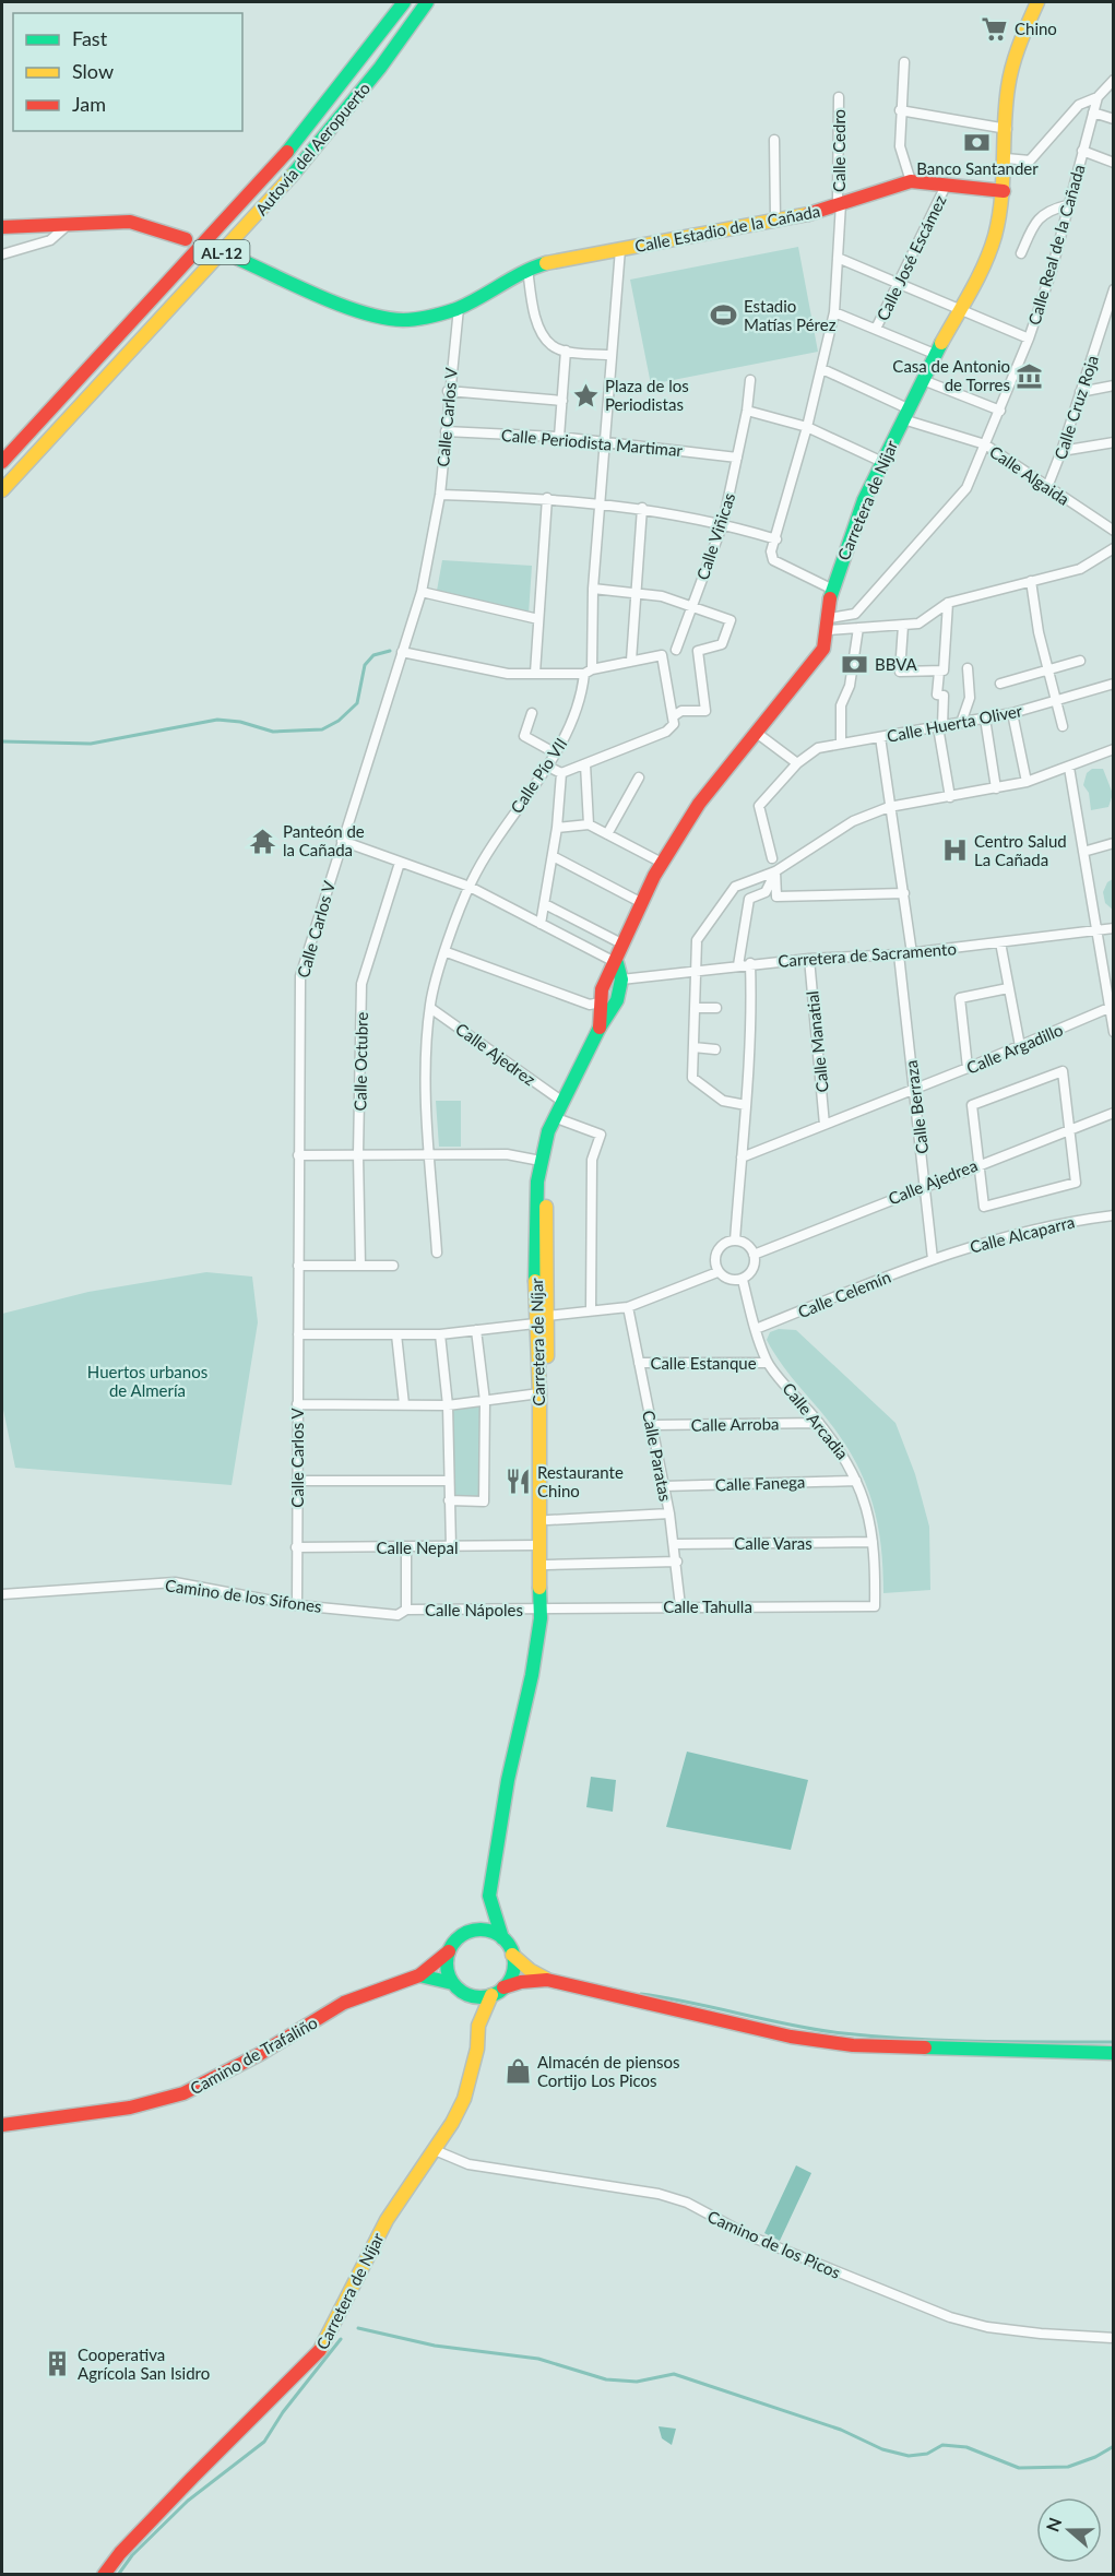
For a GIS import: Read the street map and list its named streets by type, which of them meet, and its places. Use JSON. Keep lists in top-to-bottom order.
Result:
{
  "streets": {
    "main road": [
      "Autovía del Aeropuerto",
      "Calle Estadio de la Cañada",
      "AL-12",
      "Carretera de Níjar",
      "Camino de Trafaliño"
    ],
    "street": [
      "Calle Cedro",
      "Calle Real de la Cañada",
      "Calle José Escámez",
      "Calle Cruz Roja",
      "Calle Carlos V",
      "Calle Periodista Martimar",
      "Calle Algaida",
      "Calle Viñicas",
      "Calle Huerta Oliver",
      "Calle Pío VII",
      "Carretera de Sacramento",
      "Calle Manatial",
      "Calle Argadillo",
      "Calle Ajedrez",
      "Calle Octubre",
      "Calle Berraza",
      "Calle Ajedrea",
      "Calle Alcaparra",
      "Calle Celemín",
      "Calle Estanque",
      "Calle Arcadia",
      "Calle Arroba",
      "Calle Paratas",
      "Calle Fanega",
      "Calle Varas",
      "Calle Nepal",
      "Camino de los Sifones",
      "Calle Tahulla",
      "Calle Nápoles",
      "Camino de los Picos"
    ]
  },
  "crossings": [
    ["Calle Cedro", "Calle Estadio de la Cañada"],
    ["Calle Cedro", "Calle Algaida"],
    ["Calle Estadio de la Cañada", "Calle José Escámez"],
    ["Calle Estadio de la Cañada", "Calle Carlos V"],
    ["Calle Estadio de la Cañada", "Carretera de Níjar"],
    ["Calle Estadio de la Cañada", "Calle Pío VII"],
    ["Calle Real de la Cañada", "Calle Algaida"],
    ["Calle Real de la Cañada", "Carretera de Níjar"],
    ["Calle Cruz Roja", "Calle Algaida"],
    ["Calle Carlos V", "Calle Periodista Martimar"],
    ["Calle Carlos V", "Calle Nepal"],
    ["Calle Carlos V", "Camino de los Sifones"],
    ["Calle Periodista Martimar", "Calle Viñicas"],
    ["Calle Periodista Martimar", "Calle Pío VII"],
    ["Calle Algaida", "Carretera de Níjar"],
    ["Carretera de Níjar", "Carretera de Sacramento"],
    ["Carretera de Níjar", "Calle Ajedrez"],
    ["Carretera de Níjar", "Calle Nepal"],
    ["Carretera de Níjar", "Calle Tahulla"],
    ["Carretera de Níjar", "Calle Nápoles"],
    ["Carretera de Níjar", "Camino de Trafaliño"],
    ["Carretera de Níjar", "Camino de los Picos"],
    ["Calle Pío VII", "Calle Ajedrez"],
    ["Carretera de Sacramento", "Calle Manatial"],
    ["Carretera de Sacramento", "Calle Berraza"],
    ["Calle Manatial", "Calle Argadillo"],
    ["Calle Argadillo", "Calle Berraza"],
    ["Calle Berraza", "Calle Ajedrea"],
    ["Calle Berraza", "Calle Alcaparra"],
    ["Calle Berraza", "Calle Celemín"],
    ["Calle Ajedrea", "Calle Arcadia"],
    ["Calle Alcaparra", "Calle Celemín"],
    ["Calle Celemín", "Calle Arcadia"],
    ["Calle Estanque", "Calle Arcadia"],
    ["Calle Estanque", "Calle Paratas"],
    ["Calle Arcadia", "Calle Arroba"],
    ["Calle Arcadia", "Calle Fanega"],
    ["Calle Arcadia", "Calle Varas"],
    ["Calle Arcadia", "Calle Tahulla"],
    ["Calle Arroba", "Calle Paratas"],
    ["Calle Paratas", "Calle Fanega"],
    ["Calle Paratas", "Calle Varas"],
    ["Calle Paratas", "Calle Tahulla"],
    ["Camino de los Sifones", "Calle Nápoles"],
    ["Calle Tahulla", "Calle Nápoles"]
  ],
  "parks": ["Huertos urbanos de Almería"],
  "places": {
    "supermarket": ["Chino"],
    "bank": ["Banco Santander", "BBVA"],
    "sports": ["Estadio Matías Pérez"],
    "museum": ["Casa de Antonio de Torres"],
    "place": ["Plaza de los Periodistas"],
    "temple": ["Panteón de la Cañada"],
    "hospital": ["Centro Salud La Cañada"],
    "restaurant": ["Restaurante Chino"],
    "shop": ["Almacén de piensos Cortijo Los Picos"],
    "building": ["Cooperativa Agrícola San Isidro"]
  },
  "legend": ["Fast", "Slow", "Jam"],
  "north": "left"
}
